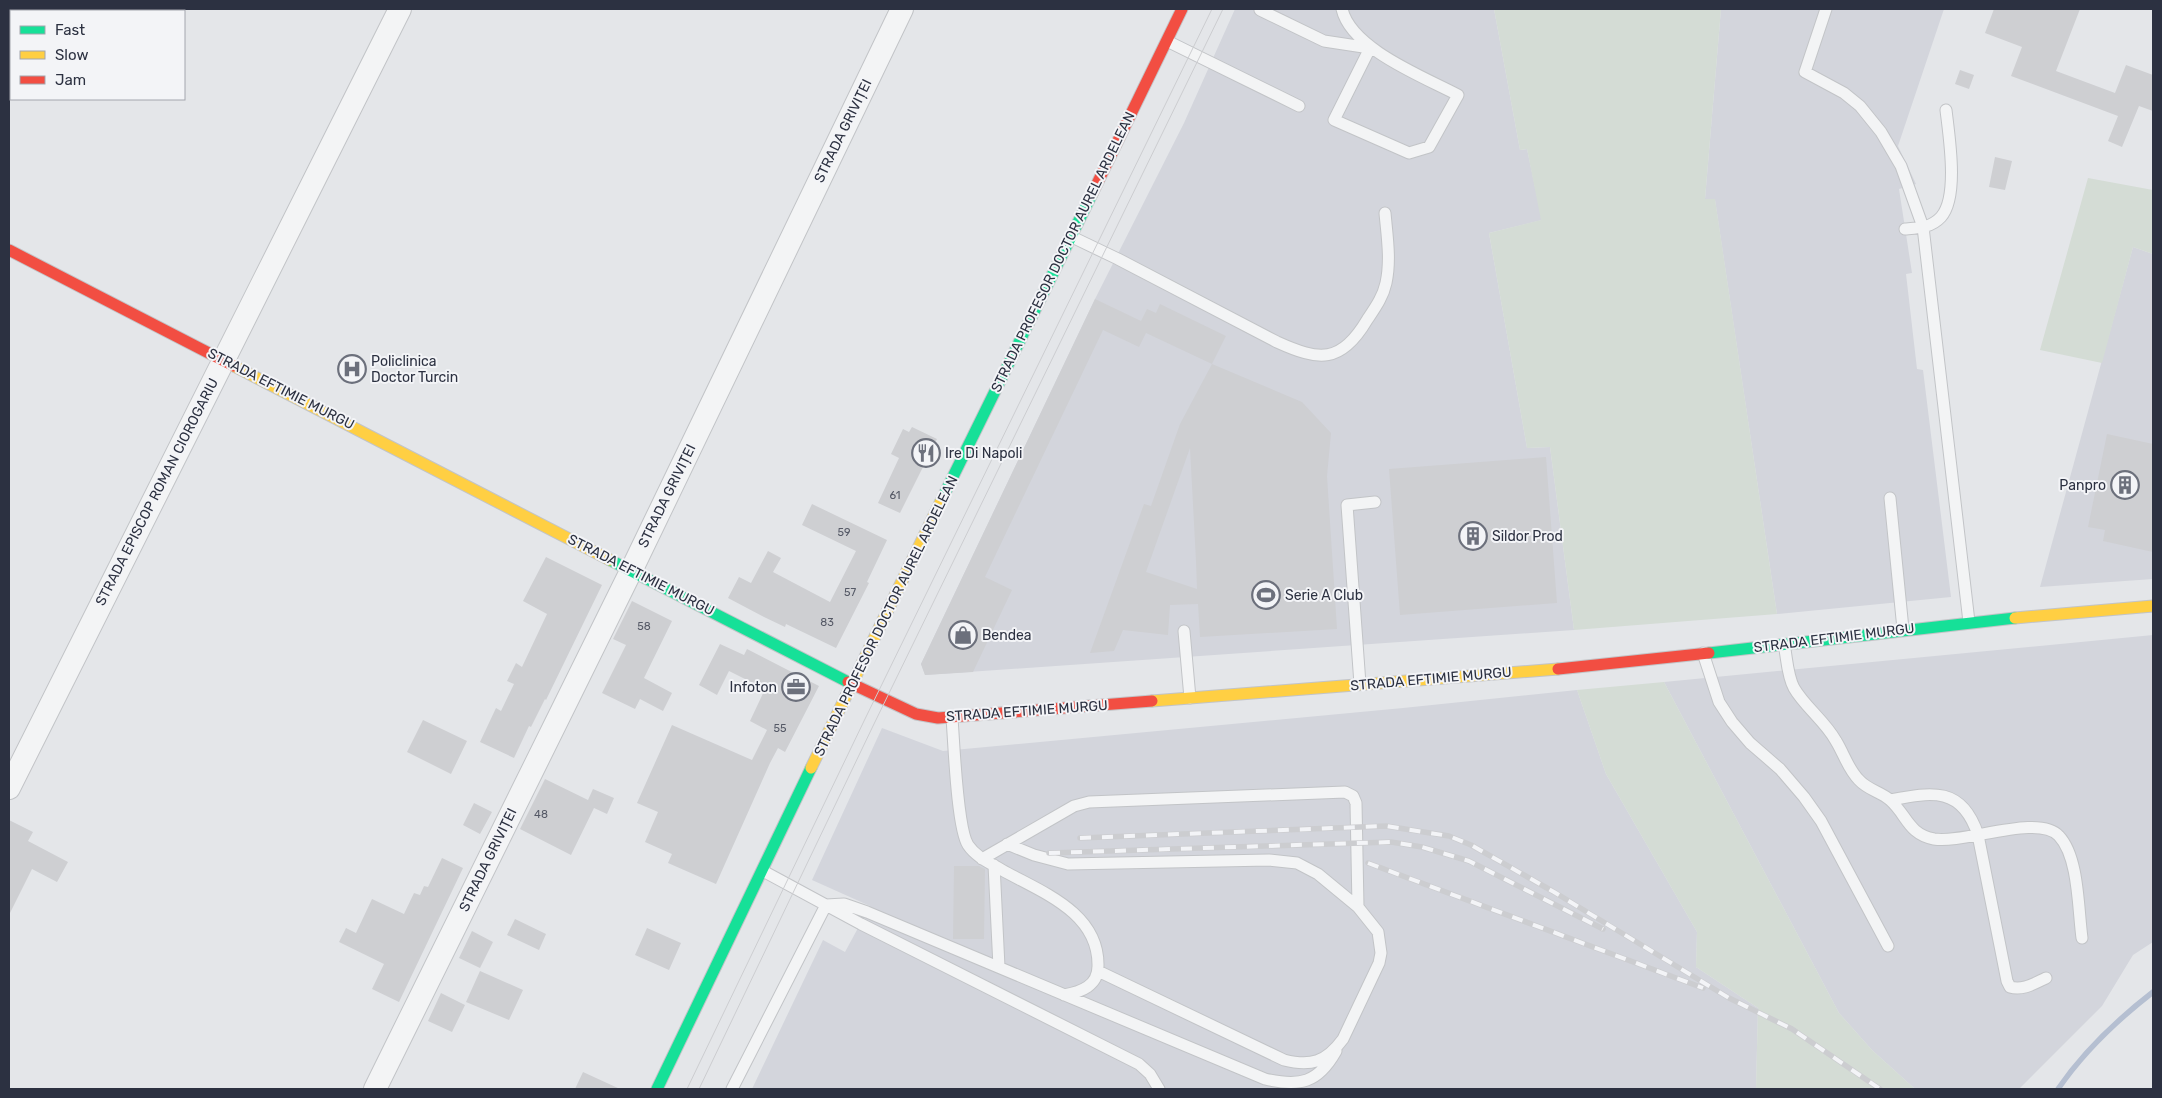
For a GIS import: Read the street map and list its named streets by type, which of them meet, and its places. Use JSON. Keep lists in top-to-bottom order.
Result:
{
  "streets": {
    "street": [
      "STRADA GRIVIȚEI",
      "STRADA PROFESOR DOCTOR AUREL ARDELEAN",
      "STRADA EFTIMIE MURGU",
      "STRADA EPISCOP ROMAN CIOROGARIU"
    ]
  },
  "crossings": [
    ["STRADA GRIVIȚEI", "STRADA EFTIMIE MURGU"],
    ["STRADA PROFESOR DOCTOR AUREL ARDELEAN", "STRADA EFTIMIE MURGU"],
    ["STRADA EFTIMIE MURGU", "STRADA EPISCOP ROMAN CIOROGARIU"]
  ],
  "places": {
    "hospital": ["Policlinica Doctor Turcin"],
    "restaurant": ["Ire Di Napoli"],
    "building": ["Panpro", "Sildor Prod"],
    "sports": ["Serie A Club"],
    "shop": ["Bendea"],
    "office": ["Infoton"]
  },
  "house_numbers": [
    "61",
    "59",
    "57",
    "83",
    "58",
    "55",
    "48"
  ],
  "legend": ["Fast", "Slow", "Jam"]
}
